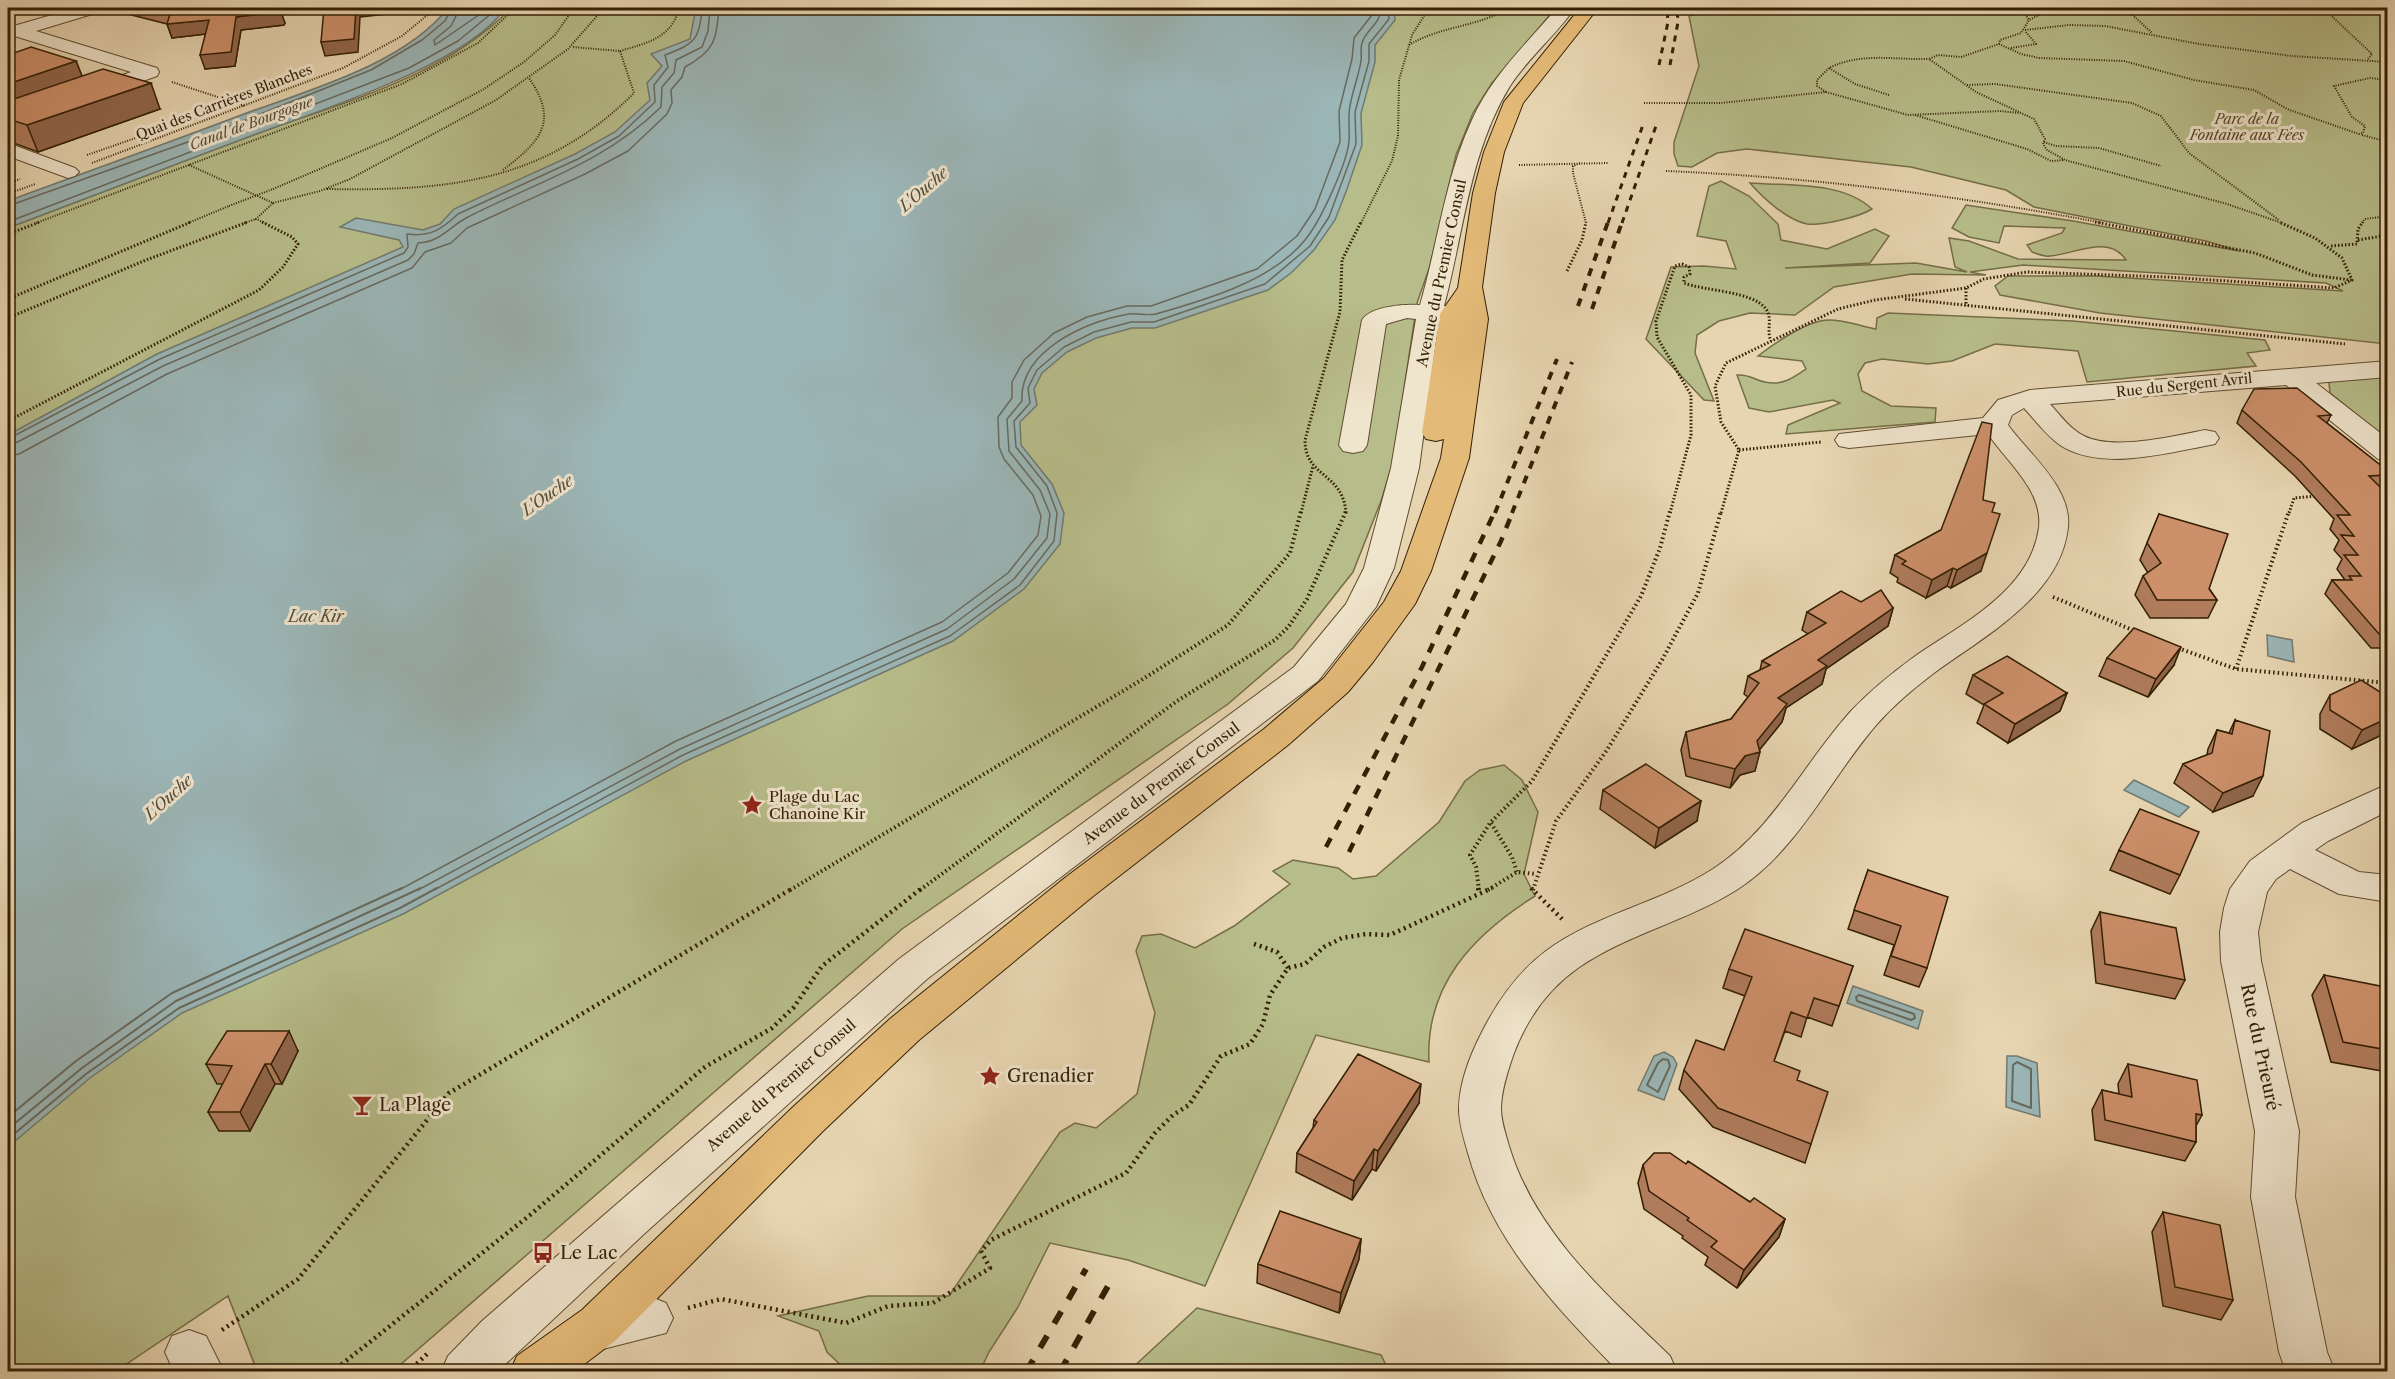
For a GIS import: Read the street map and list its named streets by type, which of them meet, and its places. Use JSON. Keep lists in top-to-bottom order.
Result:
{
  "streets": {
    "main road": ["Avenue du Premier Consul"],
    "street": ["Rue du Sergent Avril", "Rue du Prieuré"],
    "path": ["Quai des Carrières Blanches"]
  },
  "water": ["Canal de Bourgogne", "L'Ouche", "Lac Kir"],
  "parks": ["Parc de la Fontaine aux Fées"],
  "places": {
    "place": ["Plage du Lac Chanoine Kir", "Grenadier"],
    "bar": ["La Plage"],
    "bus stop": ["Le Lac"]
  }
}
